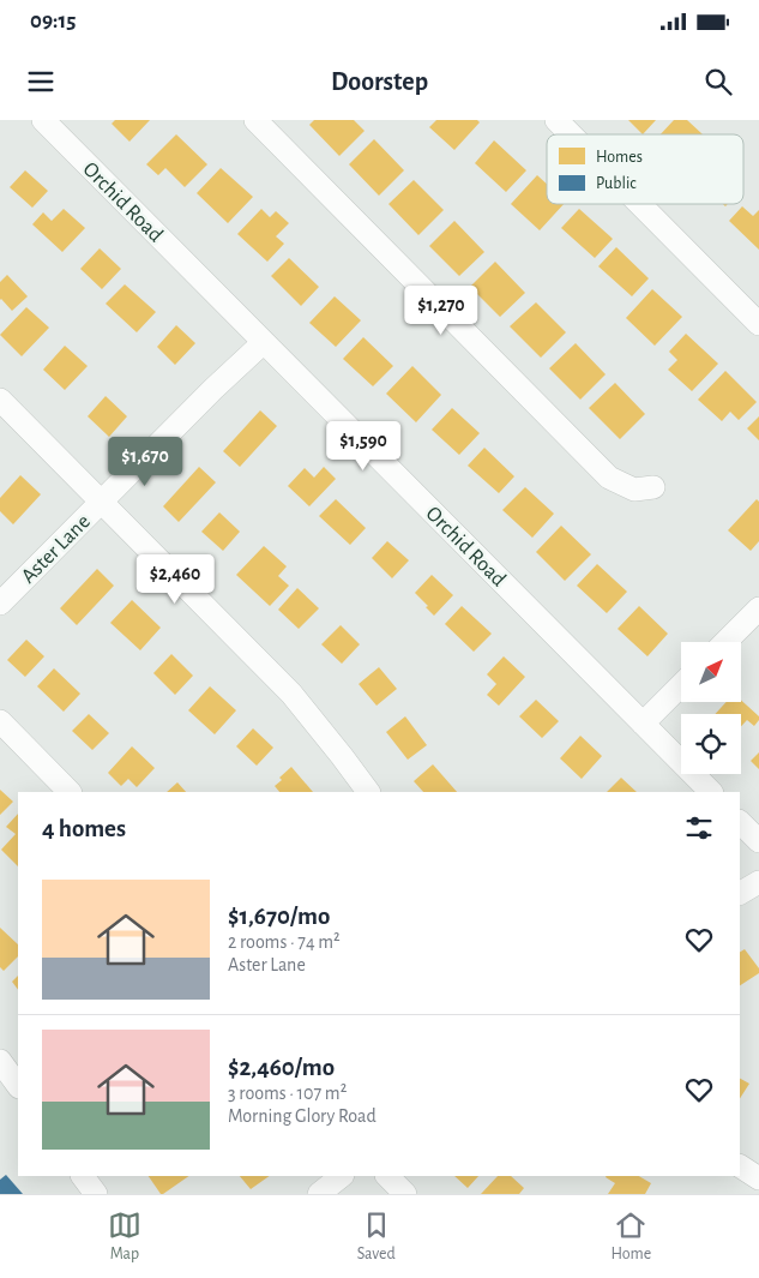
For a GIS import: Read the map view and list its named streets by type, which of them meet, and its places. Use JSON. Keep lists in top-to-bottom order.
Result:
{
  "streets": {
    "street": ["Orchid Road", "Aster Lane"]
  },
  "crossings": [
    ["Orchid Road", "Aster Lane"]
  ],
  "legend": ["Homes", "Public"],
  "north": "top right",
  "page": {
    "status": "09:15",
    "header": "Doorstep",
    "price": [
      "$1,270",
      "$1,590",
      "$1,670",
      "$2,460"
    ],
    "heading": "4 homes",
    "list": [
      {
        "name": "$1,670/mo",
        "note": "2 rooms · 74 m² · Aster Lane"
      },
      {
        "name": "$2,460/mo",
        "note": "3 rooms · 107 m² · Morning Glory Road"
      }
    ],
    "tabs": ["Map", "Saved", "Home"]
  }
}
